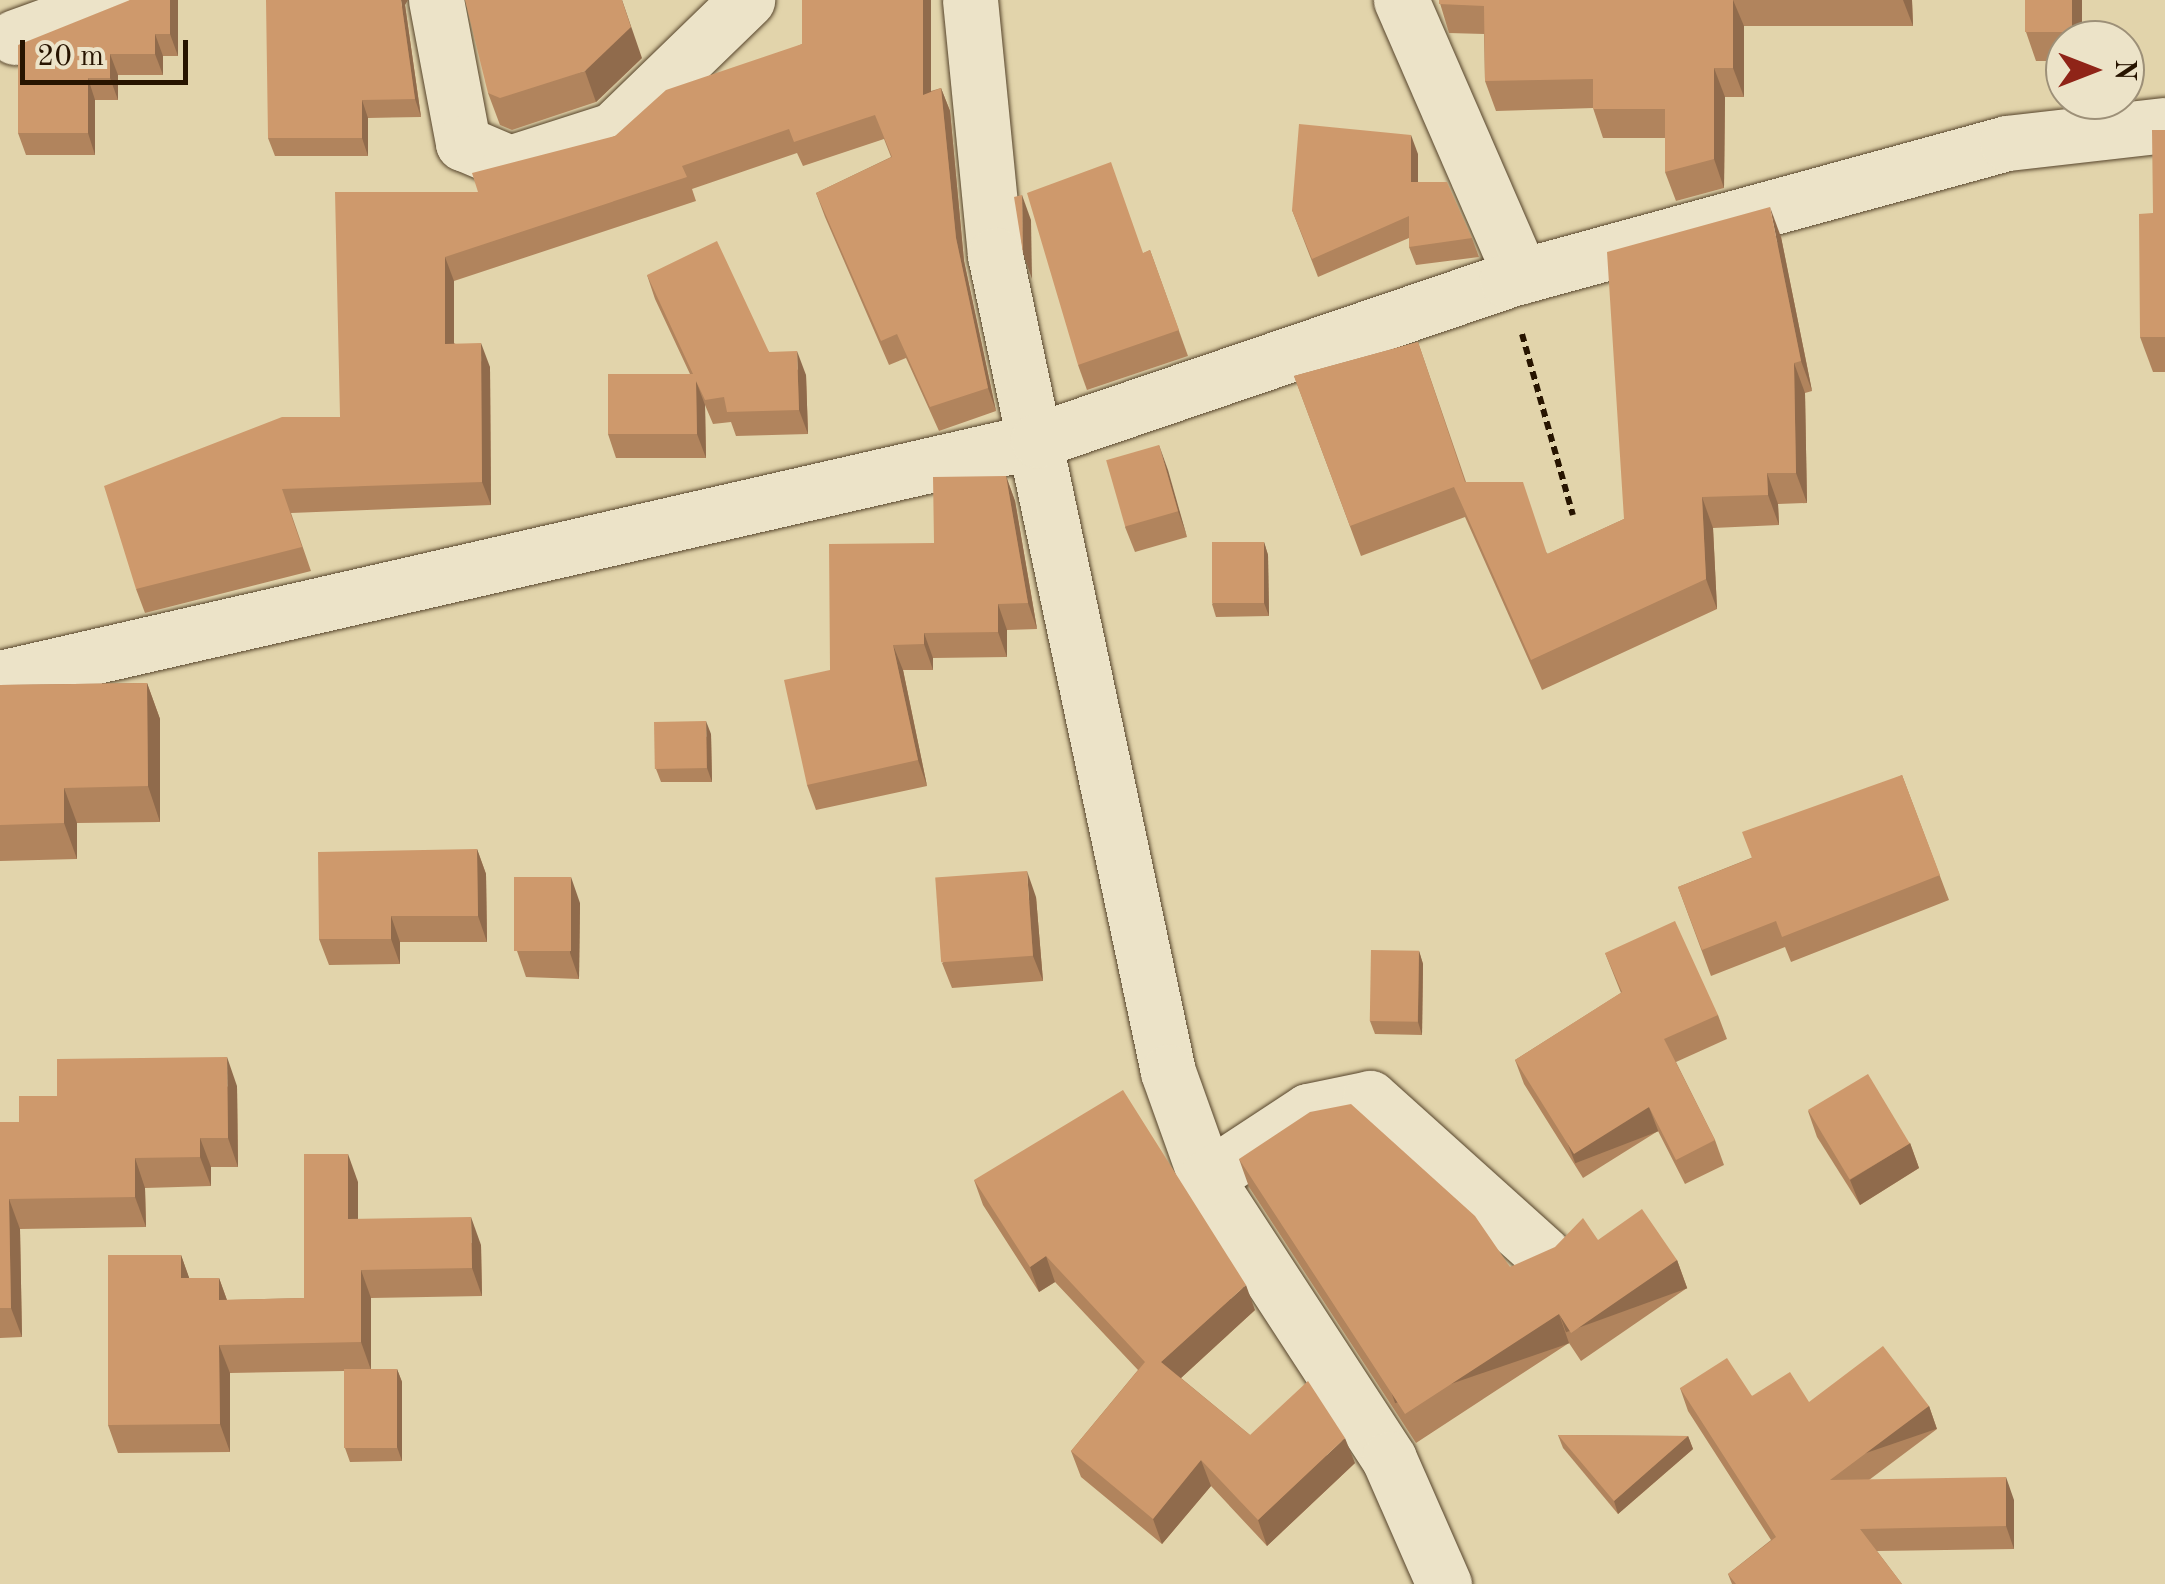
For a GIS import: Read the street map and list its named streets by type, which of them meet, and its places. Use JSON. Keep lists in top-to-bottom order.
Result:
{
  "scale_bar": "20 m",
  "north": "right"
}
